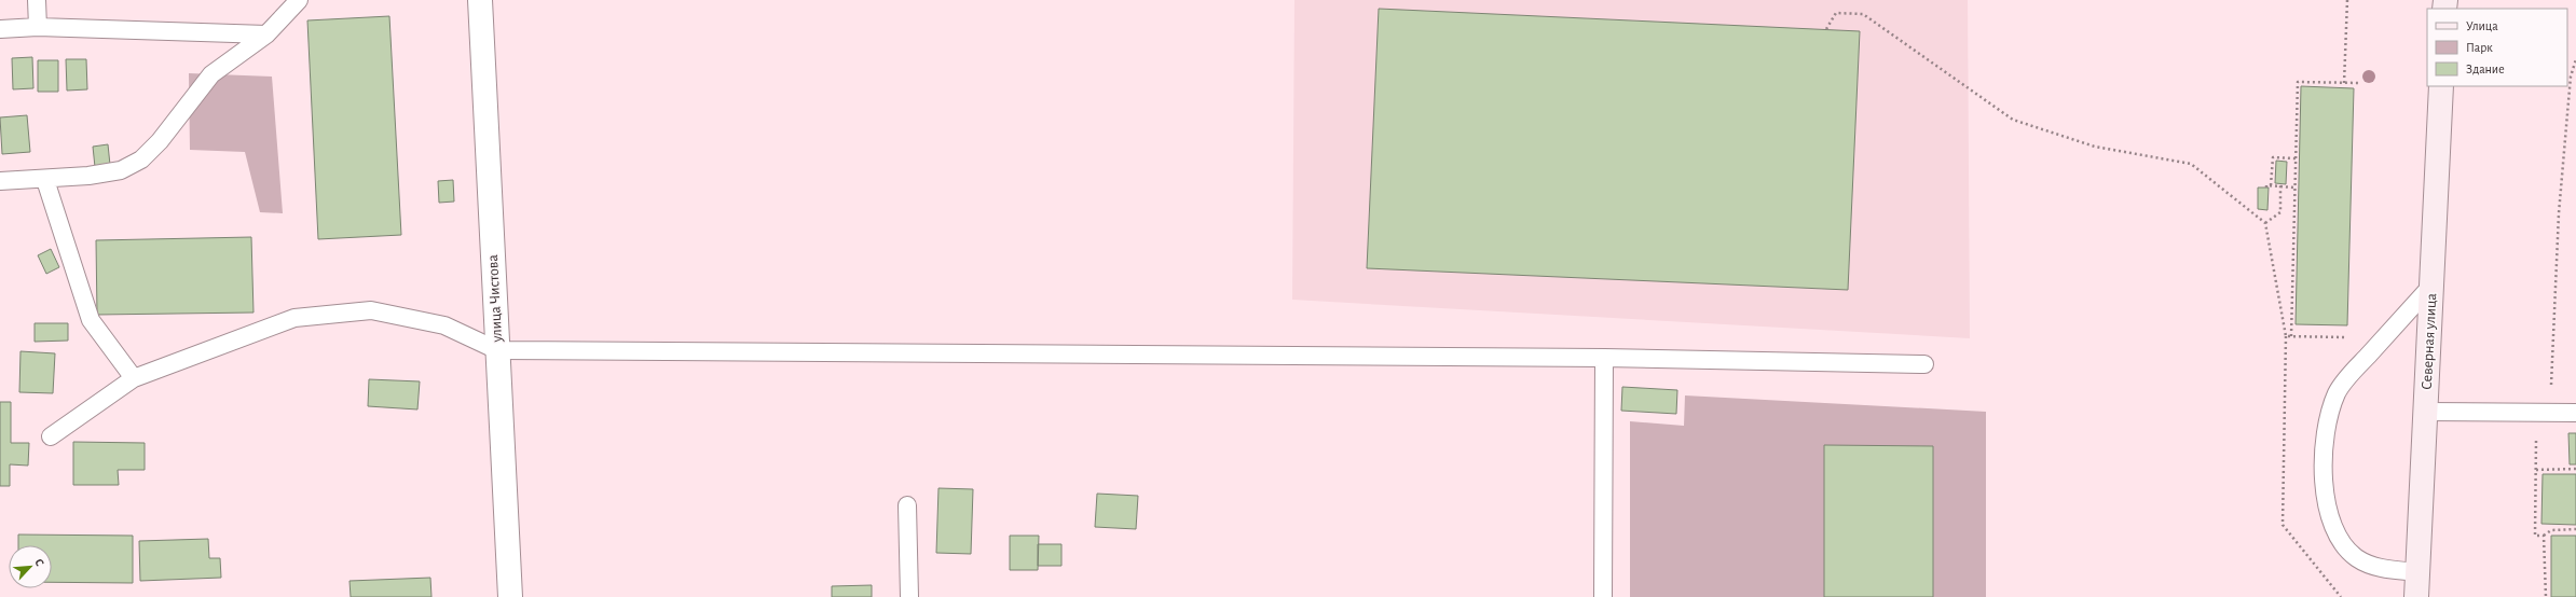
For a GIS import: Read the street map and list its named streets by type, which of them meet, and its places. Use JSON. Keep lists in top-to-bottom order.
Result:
{
  "streets": {
    "main road": ["Северная улица"],
    "street": ["улица Чистова"]
  },
  "legend": ["Улица", "Парк", "Здание"],
  "north": "top right"
}
